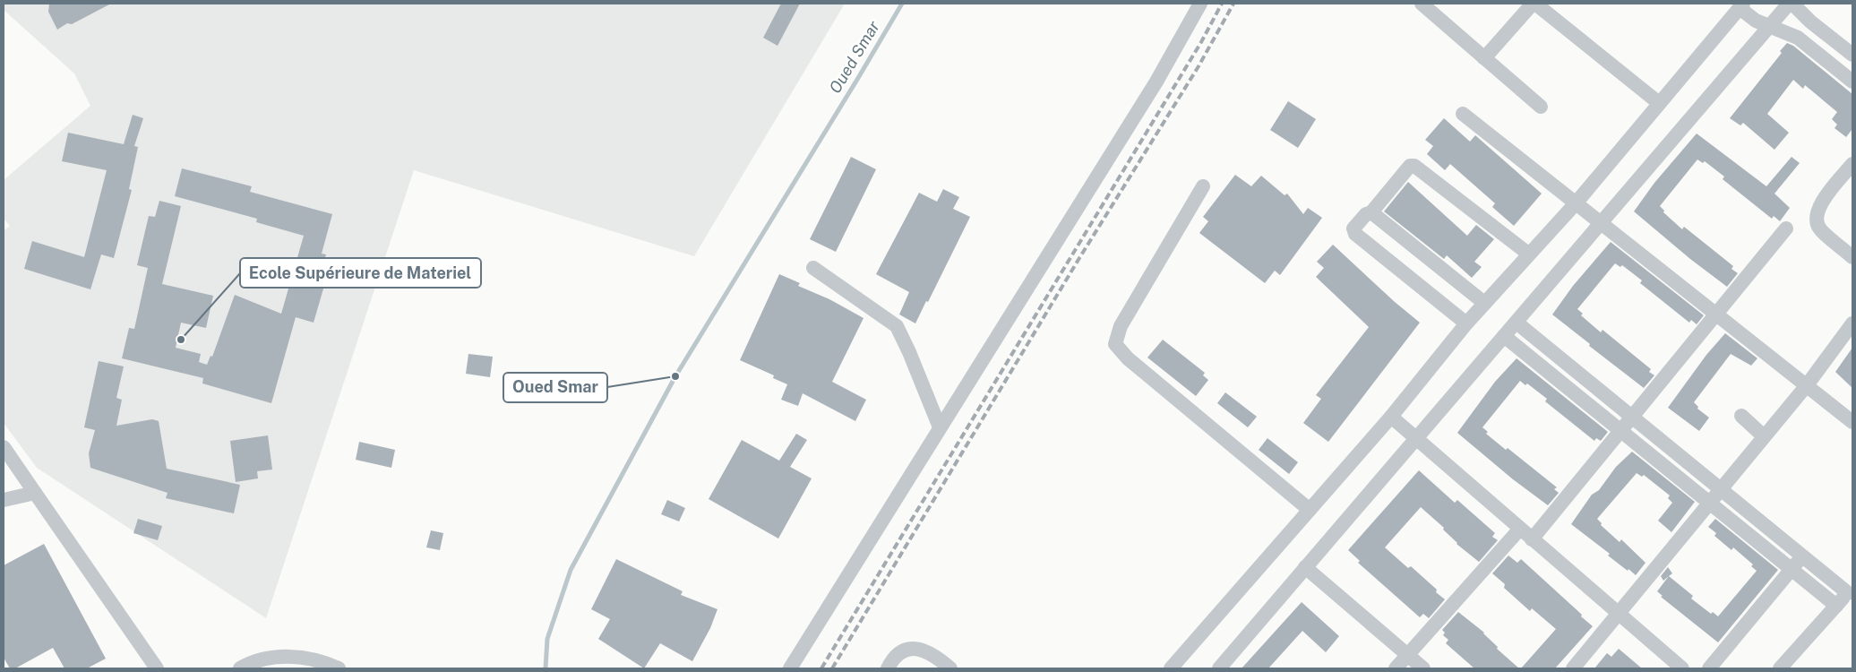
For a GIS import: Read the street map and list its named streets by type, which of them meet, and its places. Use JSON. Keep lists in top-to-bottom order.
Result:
{
  "water": ["Oued Smar"],
  "places": ["Ecole Supérieure de Materiel", "Oued Smar"]
}
